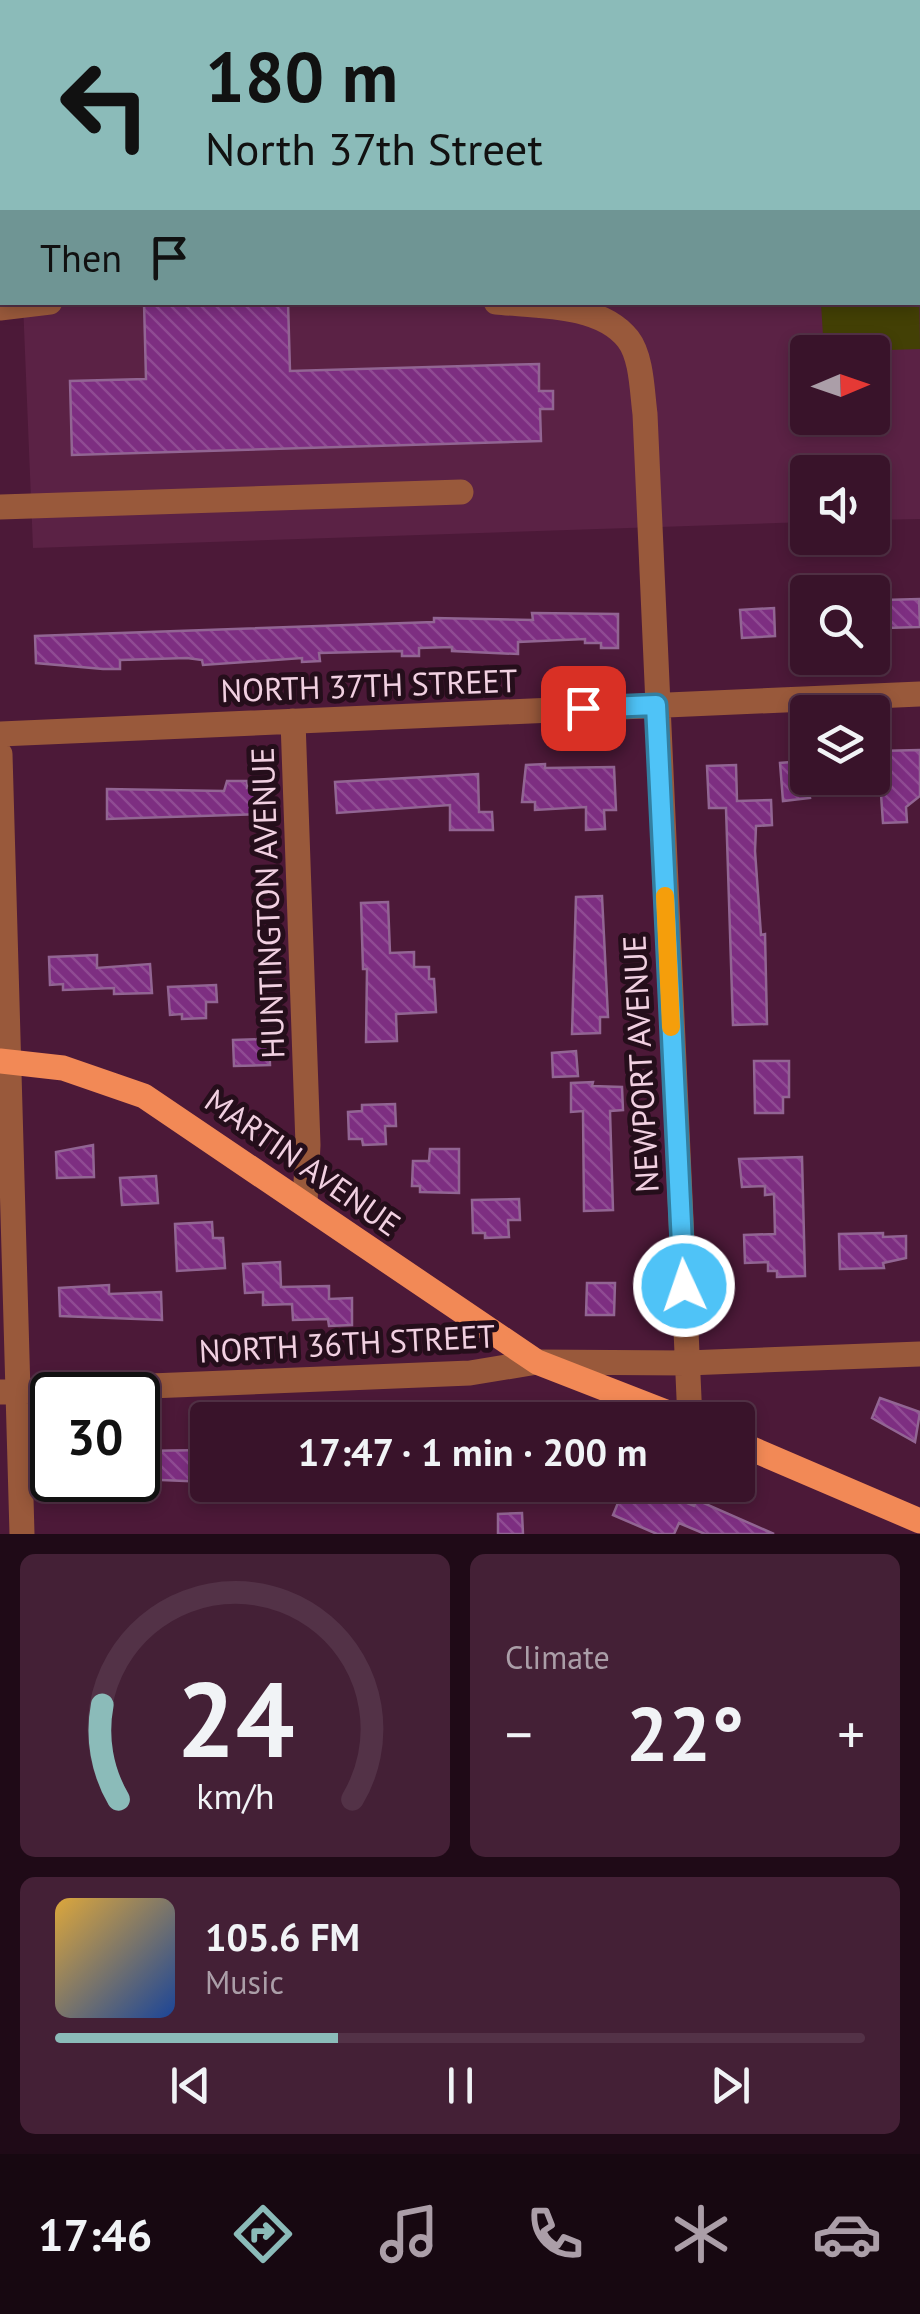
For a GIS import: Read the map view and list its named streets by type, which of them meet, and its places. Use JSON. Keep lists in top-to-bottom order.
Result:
{
  "streets": {
    "main road": ["MARTIN AVENUE", "NORTH 36TH STREET"],
    "street": ["NORTH 37TH STREET", "HUNTINGTON AVENUE", "NEWPORT AVENUE"]
  },
  "crossings": [
    ["NORTH 37TH STREET", "HUNTINGTON AVENUE"],
    ["NORTH 37TH STREET", "NEWPORT AVENUE"],
    ["HUNTINGTON AVENUE", "MARTIN AVENUE"],
    ["MARTIN AVENUE", "NORTH 36TH STREET"]
  ],
  "north": "right",
  "page": {
    "turn": ["180 m", "North 37th Street"],
    "then": "Then",
    "limit": "30",
    "trip": "17:47 · 1 min · 200 m",
    "tile": "Climate",
    "heat": ["−", "22°", "+"],
    "song": ["105.6 FM", "Music"],
    "tabs": "17:46",
    "gauge": ["24", "km/h"]
  }
}
